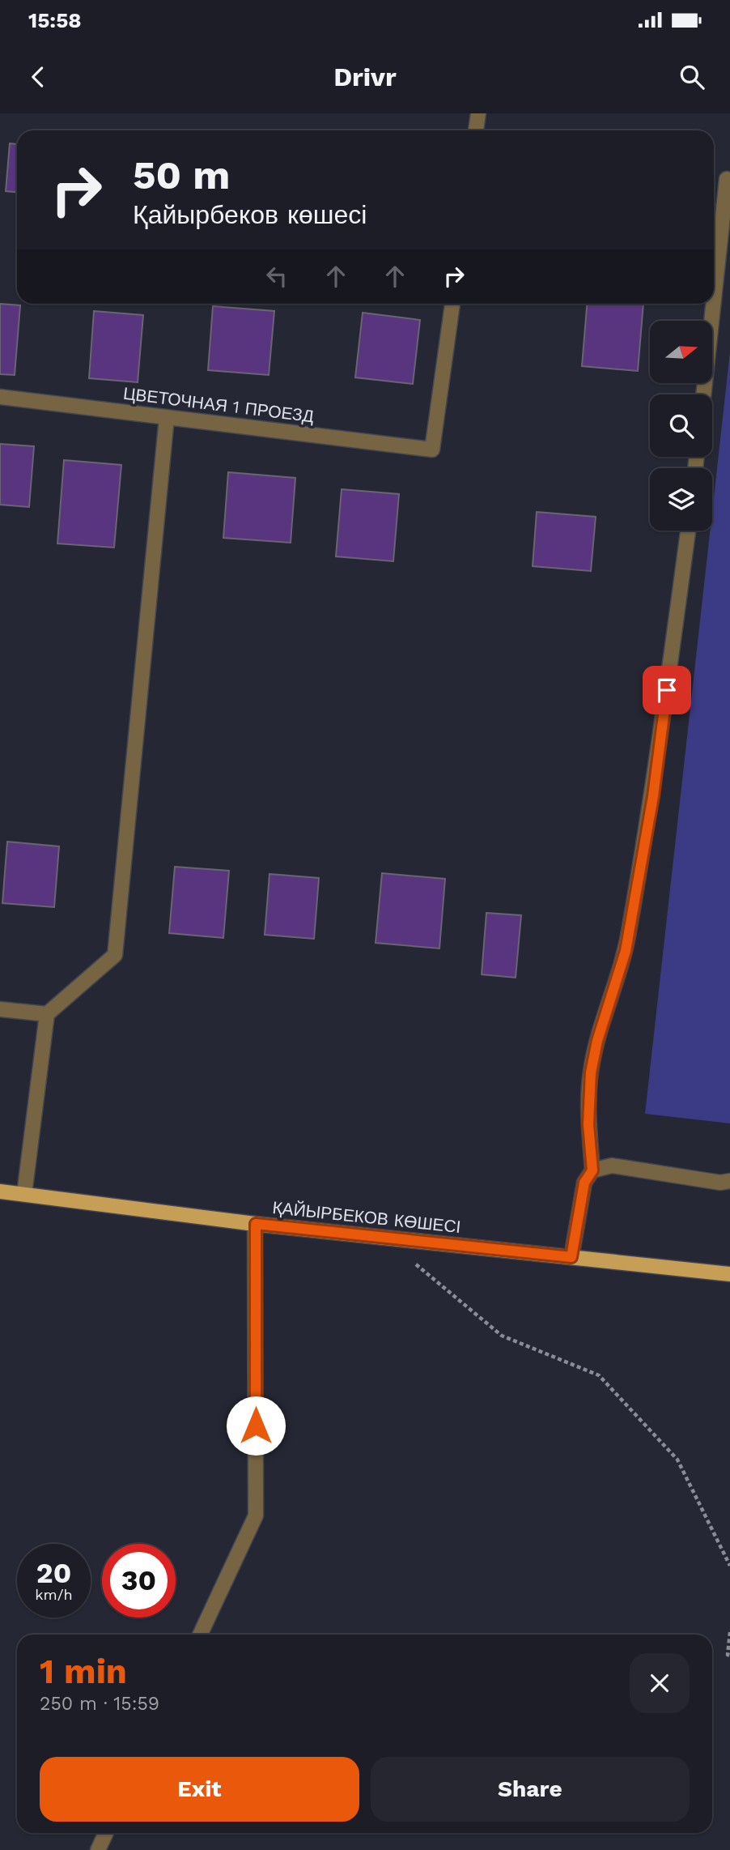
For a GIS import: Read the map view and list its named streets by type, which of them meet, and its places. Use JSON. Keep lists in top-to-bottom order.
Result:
{
  "streets": {
    "main road": ["ҚАЙЫРБЕКОВ КӨШЕСІ"],
    "street": ["ЦВЕТОЧНАЯ 1 ПРОЕЗД"]
  },
  "north": "right",
  "page": {
    "status": "15:58",
    "header": "Drivr",
    "turn": ["50 m", "Қайырбеков көшесі"],
    "speed": "20 km/h",
    "limit": "30",
    "heading": ["1 min", "250 m · 15:59"],
    "buttons": ["Exit", "Share"]
  }
}
